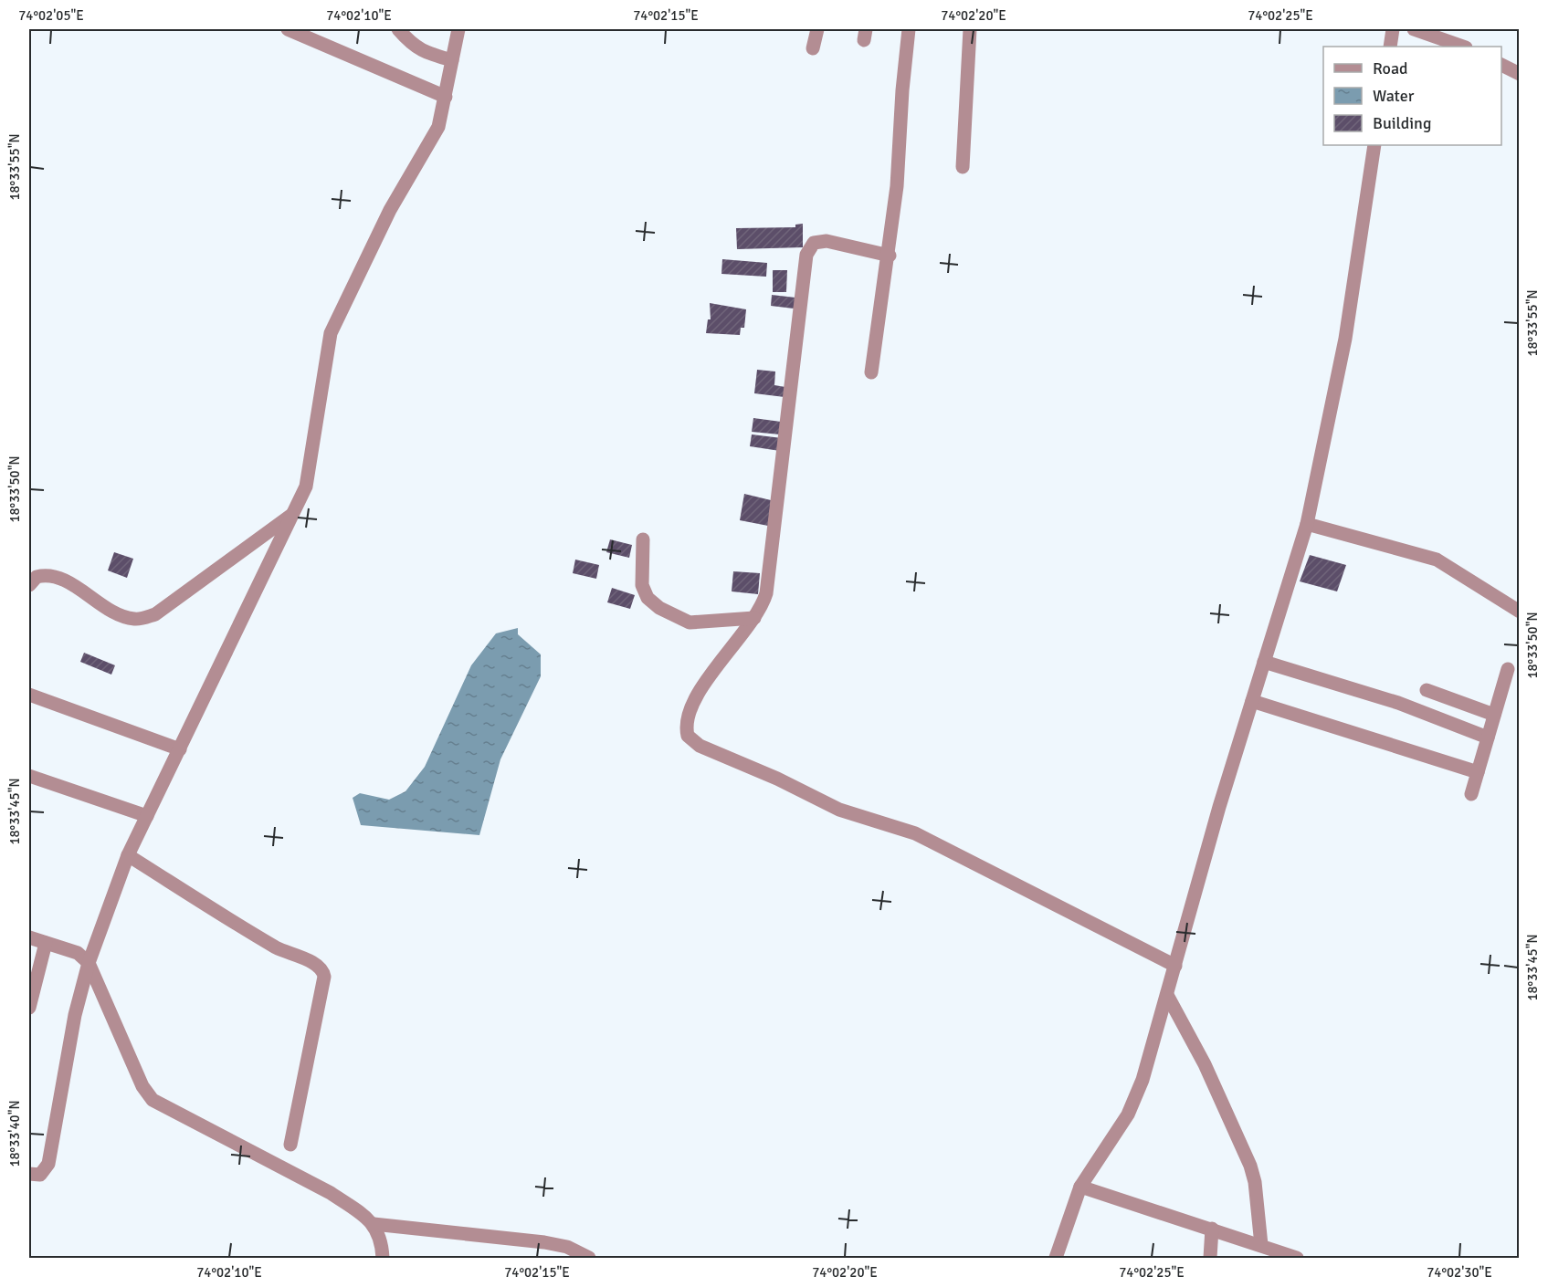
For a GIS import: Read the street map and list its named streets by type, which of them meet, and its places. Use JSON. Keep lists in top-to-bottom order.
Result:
{
  "legend": ["Road", "Water", "Building"],
  "coordinates": [
    "74°02'05\"E",
    "74°02'10\"E",
    "74°02'15\"E",
    "74°02'20\"E",
    "74°02'25\"E",
    "18°33'55\"N",
    "18°33'50\"N",
    "18°33'45\"N",
    "18°33'40\"N",
    "74°02'30\"E"
  ]
}
